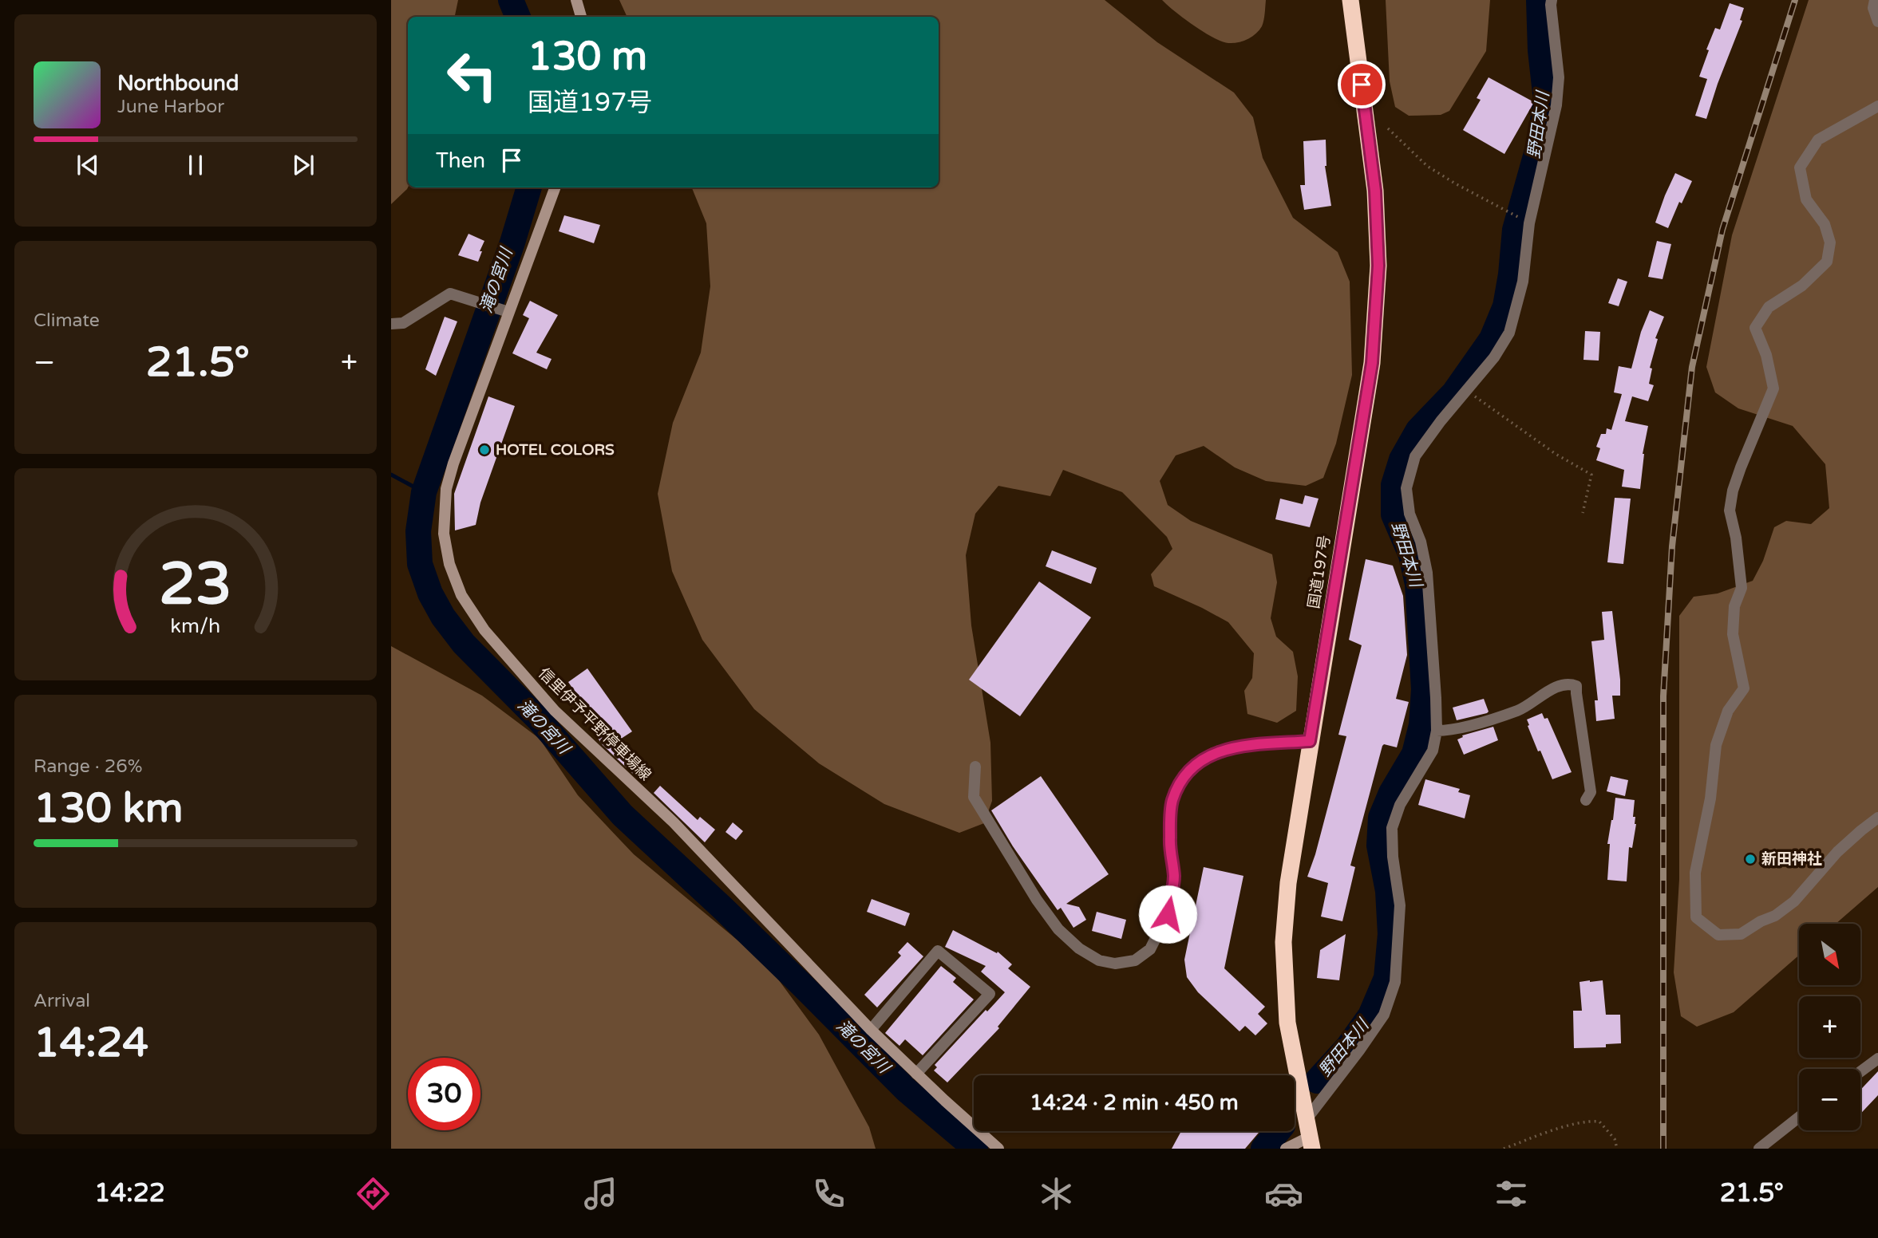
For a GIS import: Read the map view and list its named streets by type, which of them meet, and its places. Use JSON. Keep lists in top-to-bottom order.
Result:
{
  "streets": {
    "highway": ["国道197号"],
    "main road": ["信里伊予平野停車場線"]
  },
  "water": ["野田本川", "滝の宮川"],
  "places": ["HOTEL COLORS", "新田神社"],
  "north": "bottom right",
  "page": {
    "turn": ["130 m", "国道197号"],
    "song": ["Northbound", "June Harbor"],
    "then": "Then",
    "tile": [
      "Climate",
      ["Range · 26%", "130 km"],
      ["Arrival", "14:24"]
    ],
    "heat": ["−", "21.5°", "+"],
    "map_buttons": ["+", "−"],
    "limit": "30",
    "trip": "14:24 · 2 min · 450 m",
    "tabs": ["14:22", "21.5°"],
    "gauge": ["23", "km/h"]
  }
}
